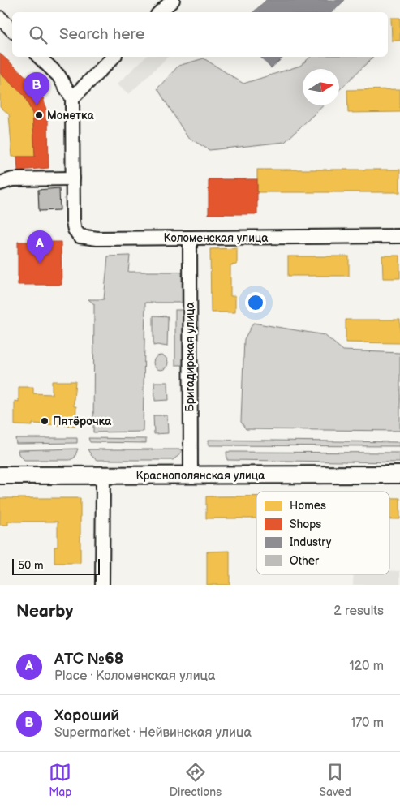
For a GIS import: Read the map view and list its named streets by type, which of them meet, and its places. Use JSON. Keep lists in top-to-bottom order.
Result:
{
  "streets": {
    "main road": ["Краснополянская улица"],
    "street": ["Коломенская улица", "Бригадирская улица"]
  },
  "crossings": [
    ["Коломенская улица", "Бригадирская улица"],
    ["Бригадирская улица", "Краснополянская улица"]
  ],
  "places": ["Монетка", "Пятёрочка"],
  "legend": [
    "Homes",
    "Shops",
    "Industry",
    "Other"
  ],
  "scale_bar": "50 m",
  "north": "right",
  "page": {
    "search": "Search here",
    "pins": ["B", "A"],
    "scale": "50 m",
    "heading": ["Nearby", "2 results"],
    "list": [
      {
        "mark": "A",
        "name": "АТС №68",
        "note": "Place · Коломенская улица",
        "value": "120 m"
      },
      {
        "mark": "B",
        "name": "Хороший",
        "note": "Supermarket · Нейвинская улица",
        "value": "170 m"
      }
    ],
    "nav": ["Map", "Directions", "Saved"]
  }
}
